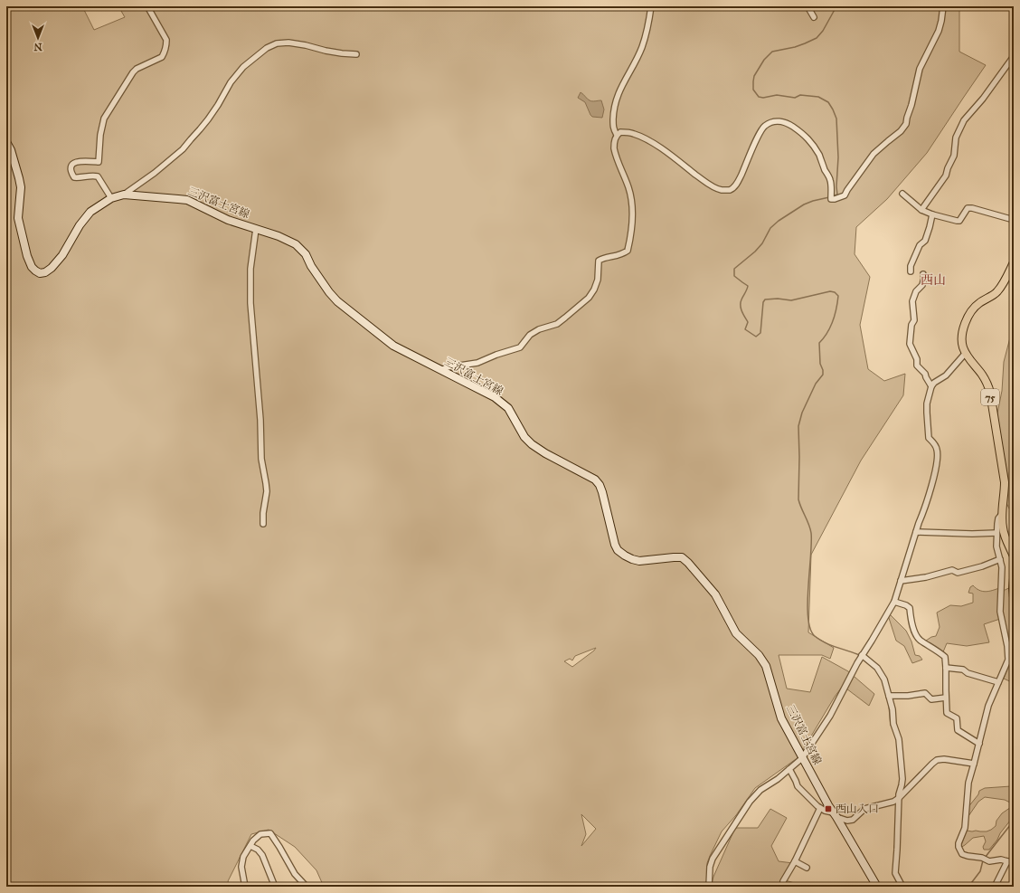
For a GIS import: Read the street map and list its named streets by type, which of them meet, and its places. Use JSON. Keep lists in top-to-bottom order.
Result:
{
  "streets": {
    "main road": ["三沢富士宮線", "75"]
  },
  "districts": ["西山"],
  "places": {
    "transit": ["西山入口"]
  },
  "north": "bottom"
}
